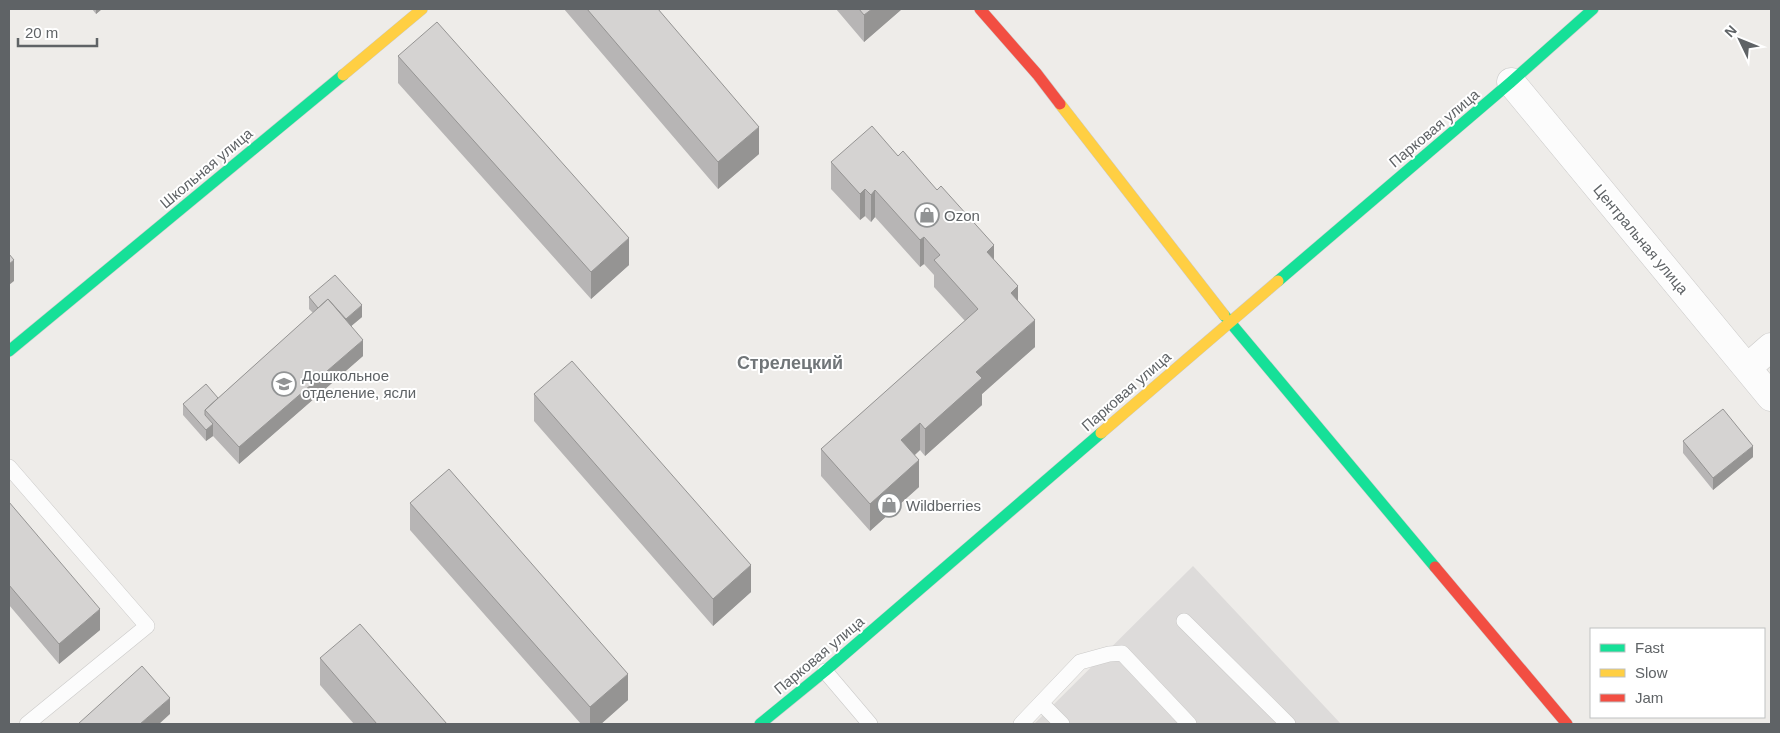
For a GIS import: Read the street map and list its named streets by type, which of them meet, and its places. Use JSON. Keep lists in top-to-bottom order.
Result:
{
  "streets": {
    "street": ["Парковая улица", "Школьная улица", "Центральная улица"]
  },
  "crossings": [
    ["Парковая улица", "Центральная улица"]
  ],
  "districts": ["Стрелецкий"],
  "places": {
    "shop": ["Ozon", "Wildberries"],
    "school or university": ["Дошкольное отделение, ясли"]
  },
  "legend": ["Fast", "Slow", "Jam"],
  "scale_bar": "20 m",
  "north": "top left"
}
